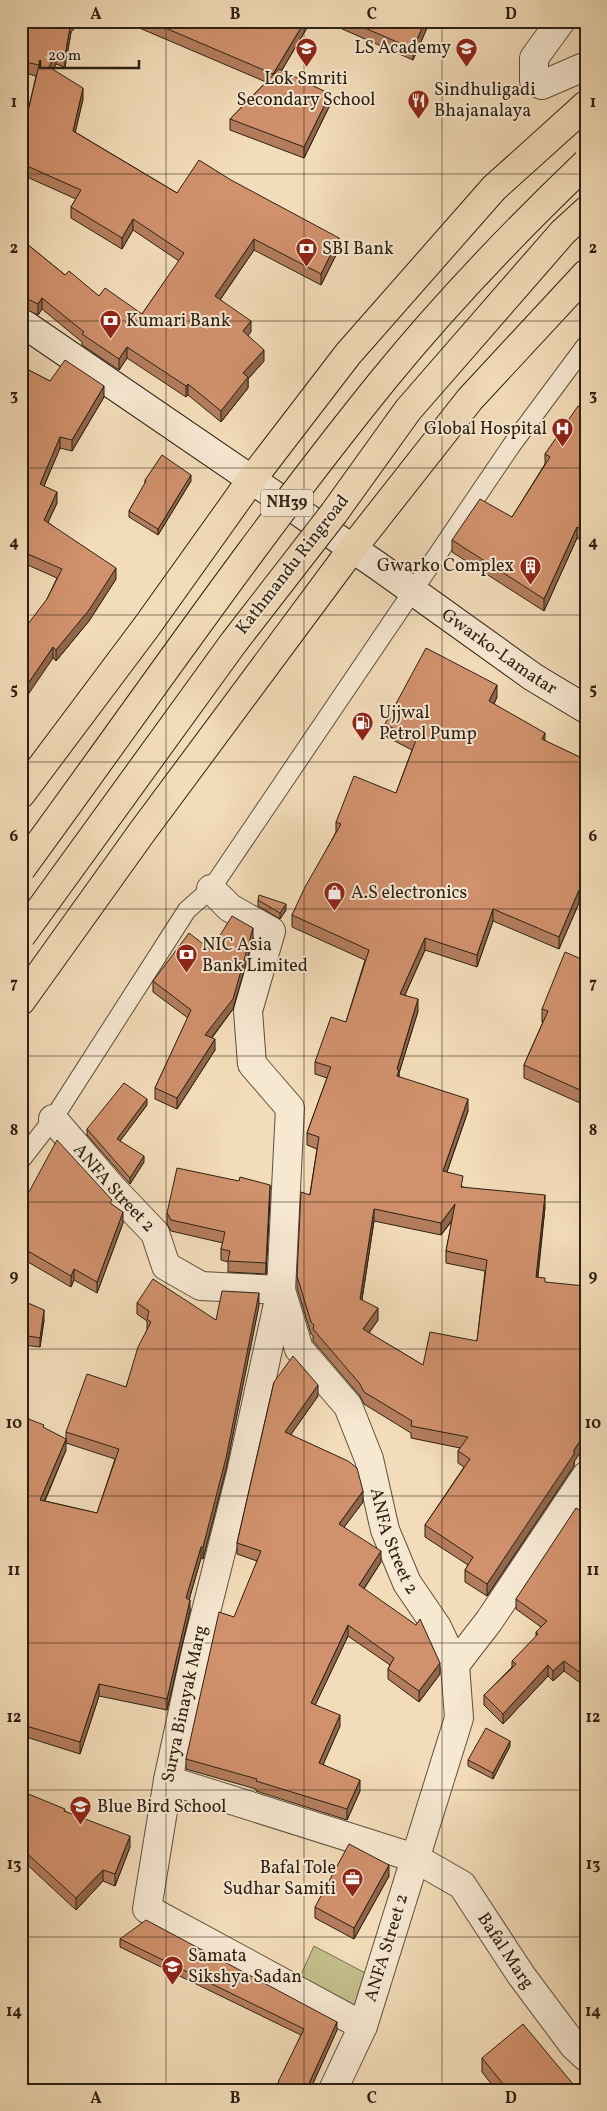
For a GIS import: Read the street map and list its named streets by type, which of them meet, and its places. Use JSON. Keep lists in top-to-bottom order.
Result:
{
  "streets": {
    "main road": ["NH39", "Kathmandu Ringroad"],
    "street": [
      "Gwarko-Lamatar",
      "ANFA Street 2",
      "Surya Binayak Marg",
      "Bafal Marg"
    ]
  },
  "crossings": [
    ["ANFA Street 2", "Surya Binayak Marg"],
    ["ANFA Street 2", "Bafal Marg"],
    ["Surya Binayak Marg", "Bafal Marg"]
  ],
  "places": {
    "school or university": [
      "LS Academy",
      "Lok Smriti Secondary School",
      "Blue Bird School",
      "Samata Sikshya Sadan"
    ],
    "restaurant": ["Sindhuligadi Bhajanalaya"],
    "bank": ["SBI Bank", "Kumari Bank", "NIC Asia Bank Limited"],
    "hospital": ["Global Hospital"],
    "building": ["Gwarko Complex"],
    "fuel station": ["Ujjwal Petrol Pump"],
    "shop": ["A.S electronics"],
    "office": ["Bafal Tole Sudhar Samiti"]
  },
  "scale_bar": "20 m",
  "grid": {
    "columns": [
      "A",
      "B",
      "C",
      "D"
    ],
    "rows": [
      "1",
      "2",
      "3",
      "4",
      "5",
      "6",
      "7",
      "8",
      "9",
      "10",
      "11",
      "12",
      "13",
      "14"
    ]
  }
}
